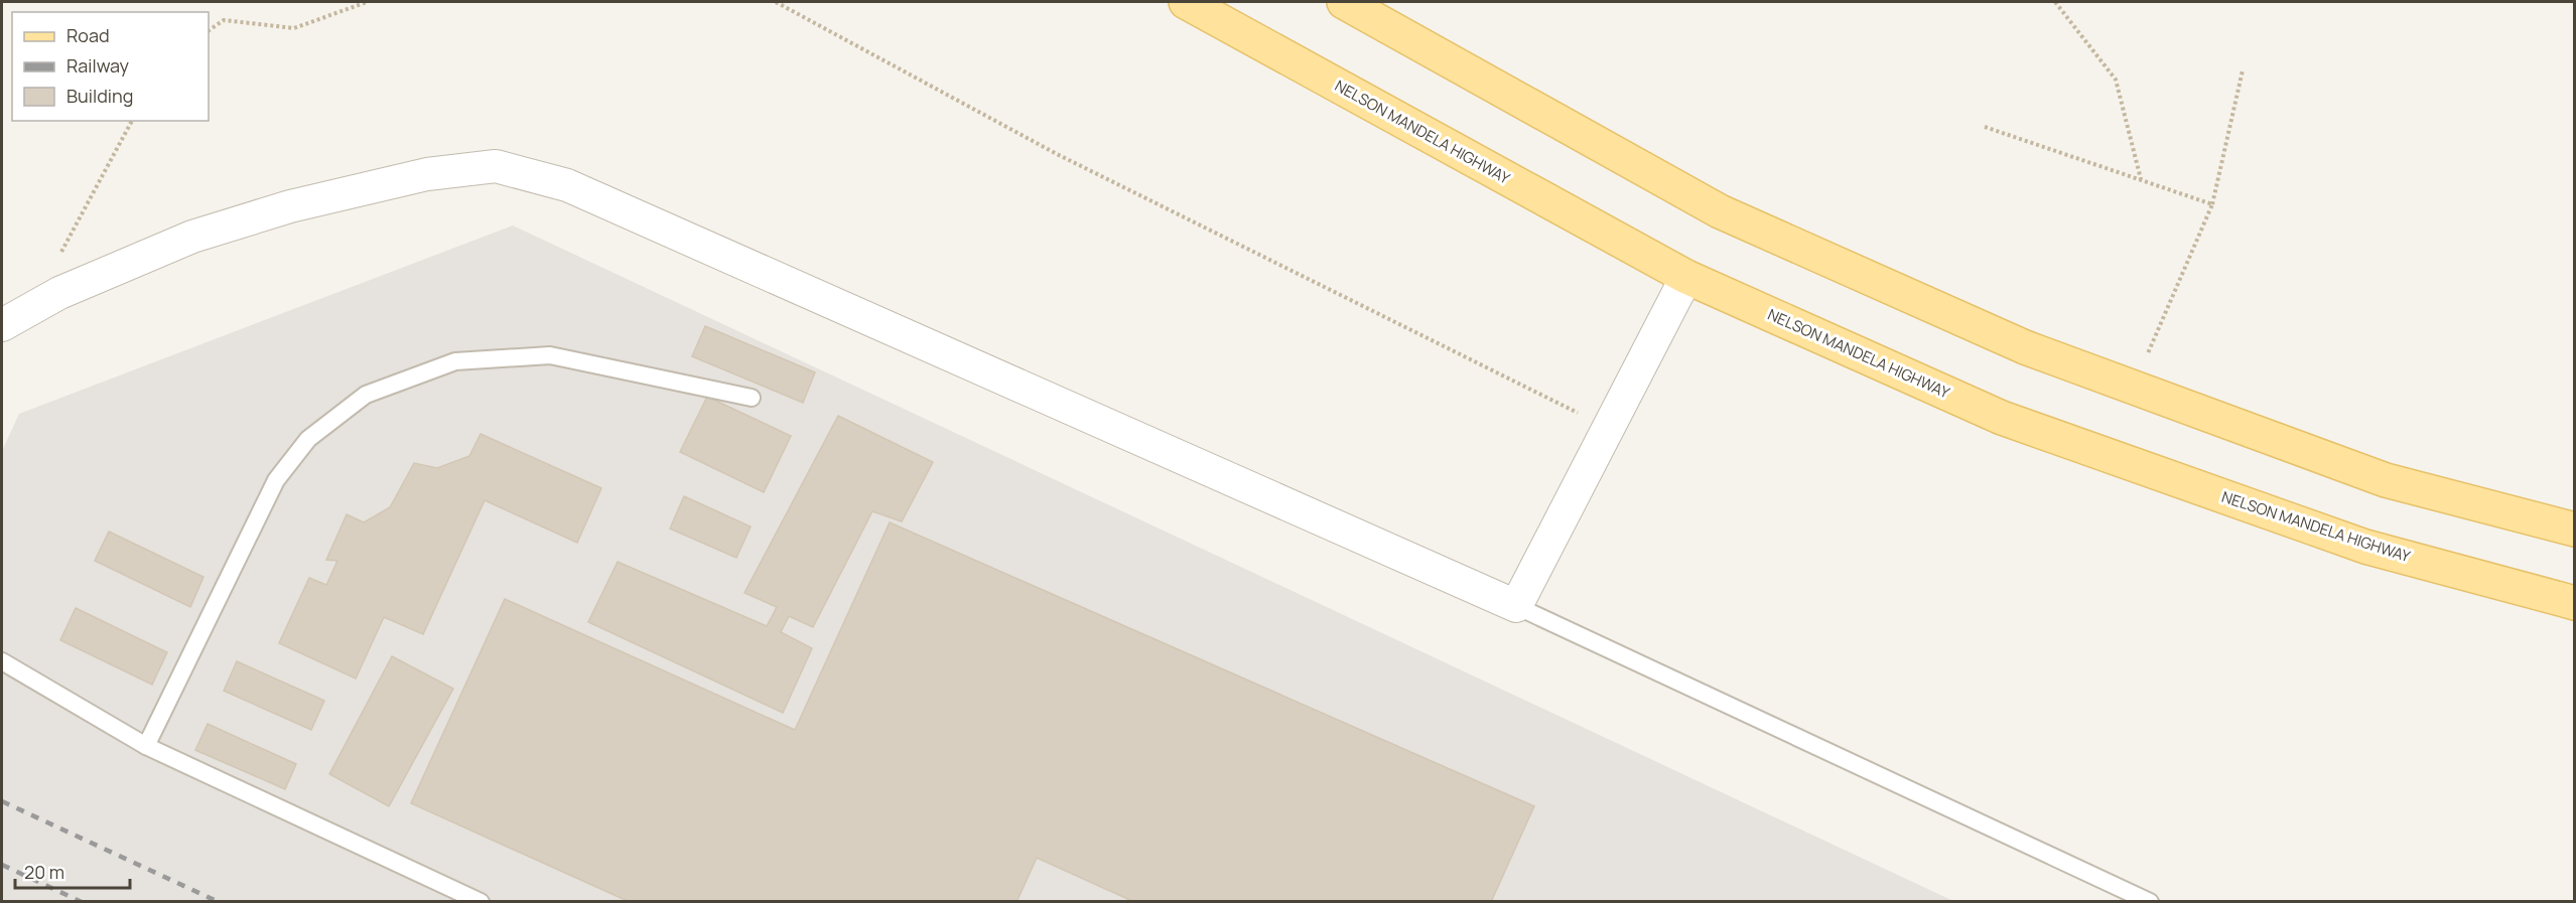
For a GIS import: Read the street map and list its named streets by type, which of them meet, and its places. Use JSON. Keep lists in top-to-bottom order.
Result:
{
  "streets": {
    "main road": ["NELSON MANDELA HIGHWAY"]
  },
  "legend": ["Road", "Railway", "Building"],
  "scale_bar": "20 m"
}
